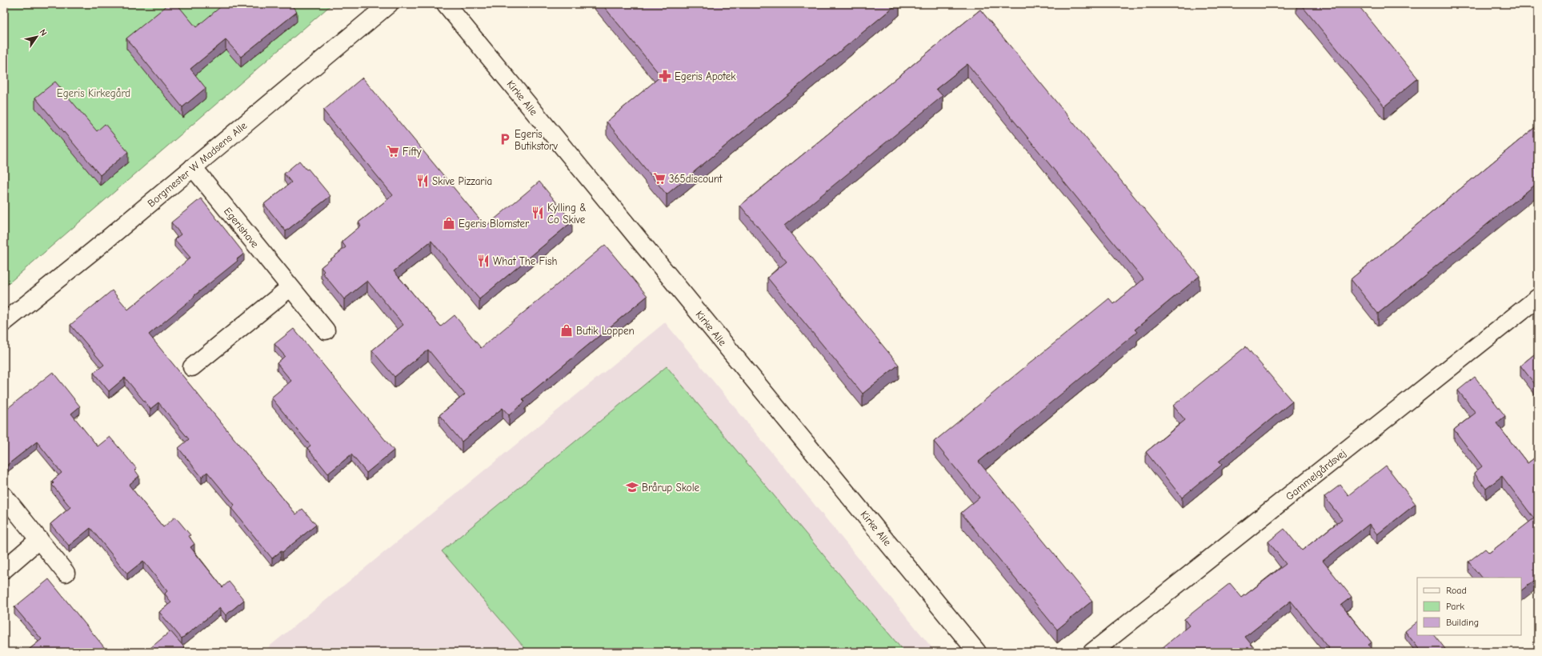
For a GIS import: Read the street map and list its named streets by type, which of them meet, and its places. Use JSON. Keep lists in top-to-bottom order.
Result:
{
  "streets": {
    "street": [
      "Kirke Alle",
      "Borgmester W Madsens Alle",
      "Egerishave",
      "Gammelgårdsvej"
    ]
  },
  "crossings": [
    ["Borgmester W Madsens Alle", "Egerishave"]
  ],
  "parks": ["Egeris Kirkegård"],
  "places": {
    "pharmacy": ["Egeris Apotek"],
    "parking": ["Egeris Butikstorv"],
    "supermarket": ["Fifty", "365discount"],
    "restaurant": ["Skive Pizzaria", "Kylling & Co Skive", "What The Fish"],
    "shop": ["Egeris Blomster", "Butik Loppen"],
    "school or university": ["Brårup Skole"]
  },
  "legend": ["Road", "Park", "Building"],
  "north": "top right"
}
